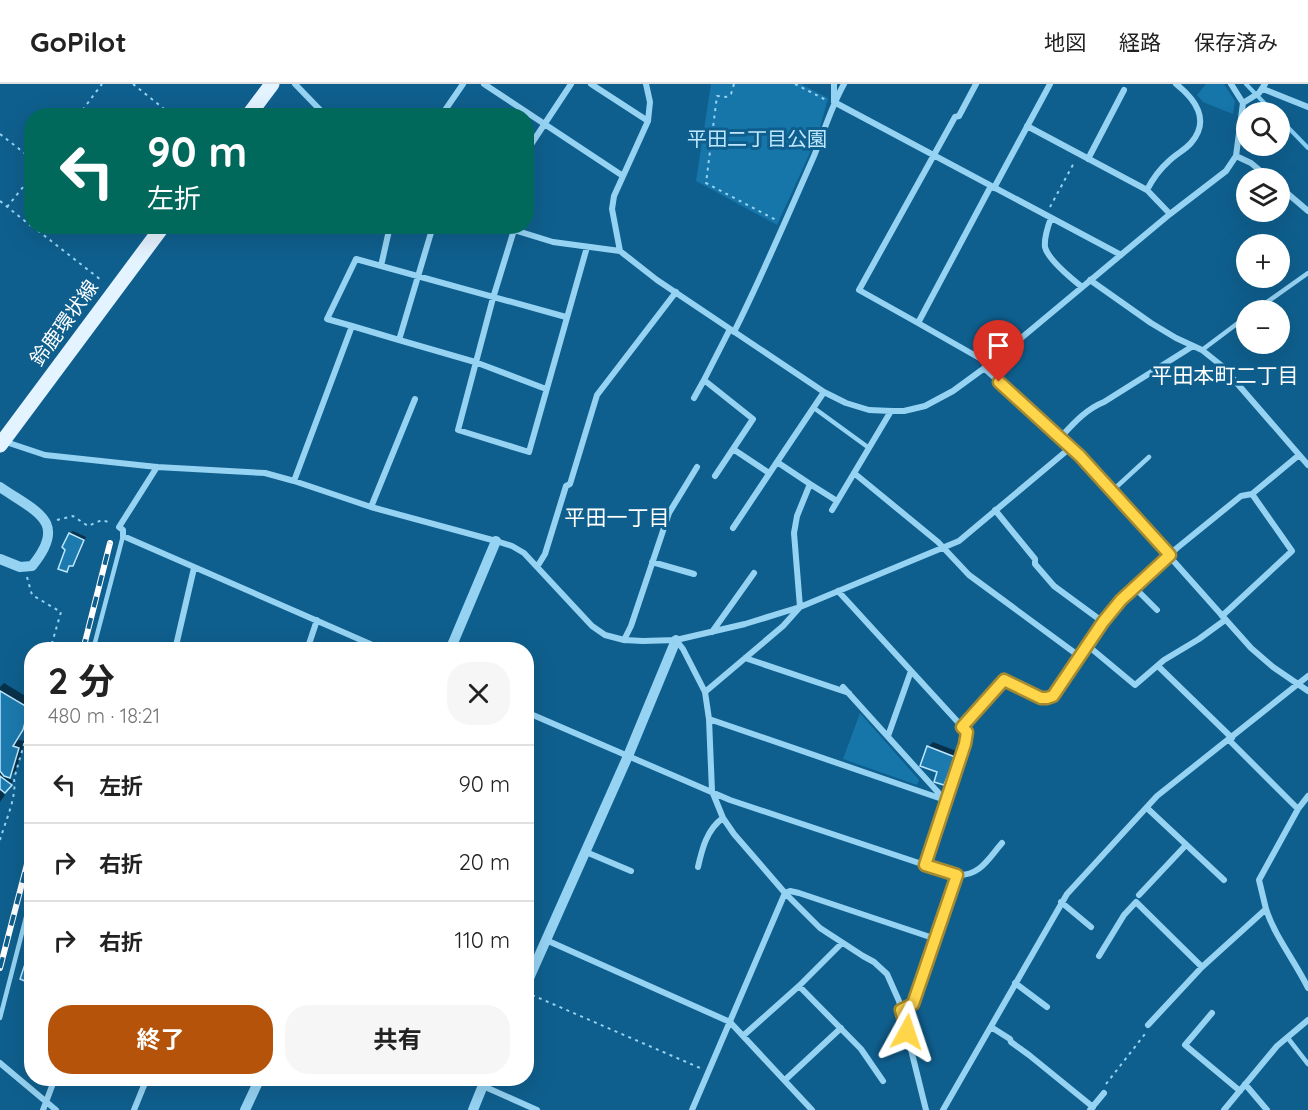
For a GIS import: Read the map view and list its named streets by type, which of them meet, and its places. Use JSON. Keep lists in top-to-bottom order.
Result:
{
  "streets": {
    "main road": ["鈴鹿環状線"]
  },
  "districts": ["平田本町二丁目", "平田一丁目"],
  "parks": ["平田二丁目公園"],
  "page": {
    "header": "GoPilot",
    "nav": ["地図", "経路", "保存済み"],
    "map_buttons": ["+", "−"],
    "turn": ["90 m", "左折"],
    "heading": ["2 分", "480 m · 18:21"],
    "list": [
      {
        "name": "左折",
        "value": "90 m"
      },
      {
        "name": "右折",
        "value": "20 m"
      },
      {
        "name": "右折",
        "value": "110 m"
      }
    ],
    "buttons": ["終了", "共有"]
  }
}
